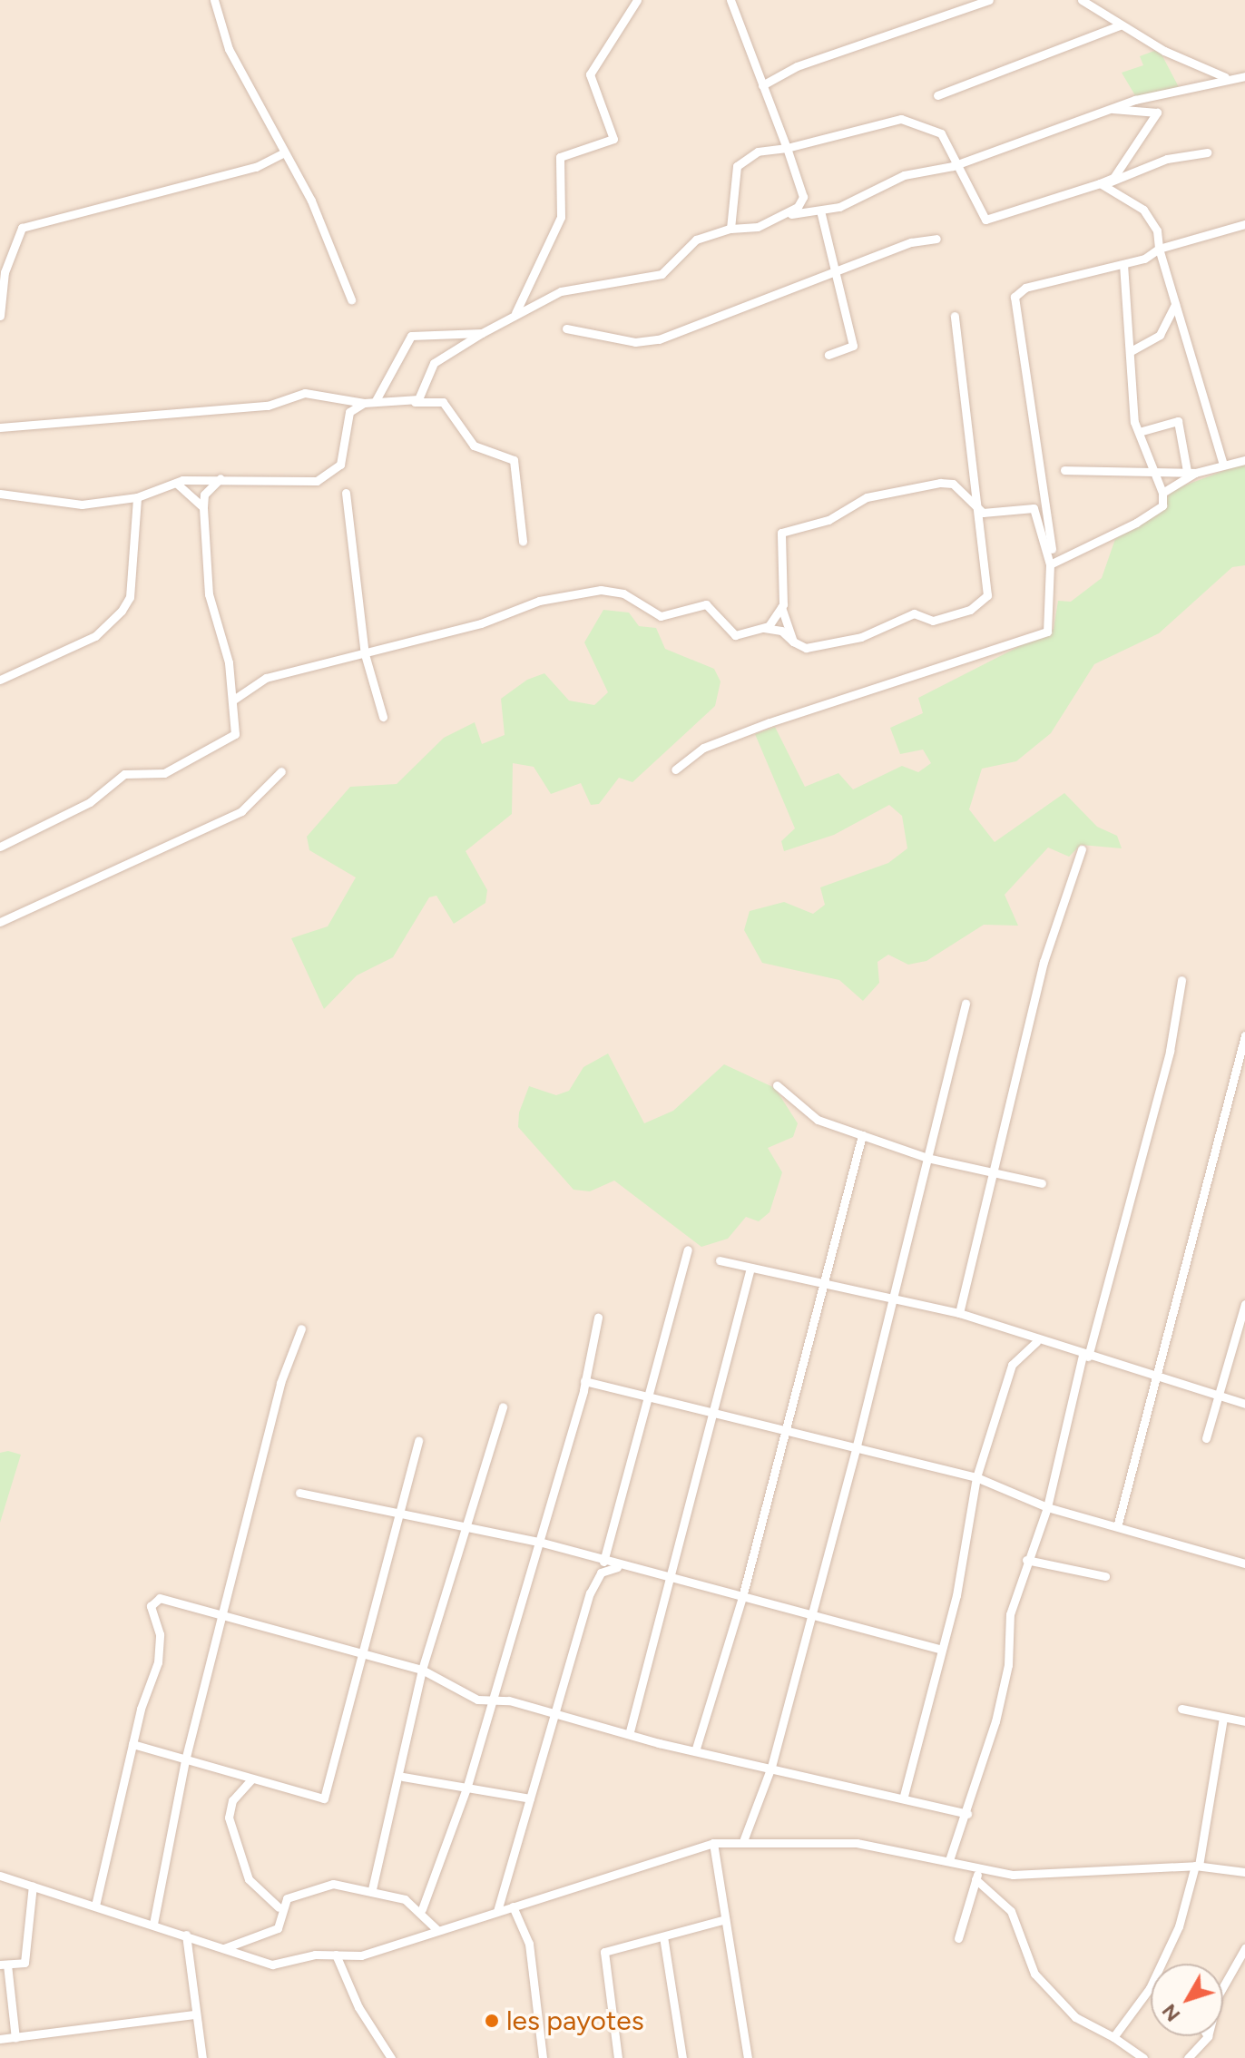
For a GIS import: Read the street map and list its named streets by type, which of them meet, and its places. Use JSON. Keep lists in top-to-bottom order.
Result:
{
  "places": ["les payotes"],
  "north": "bottom left"
}
